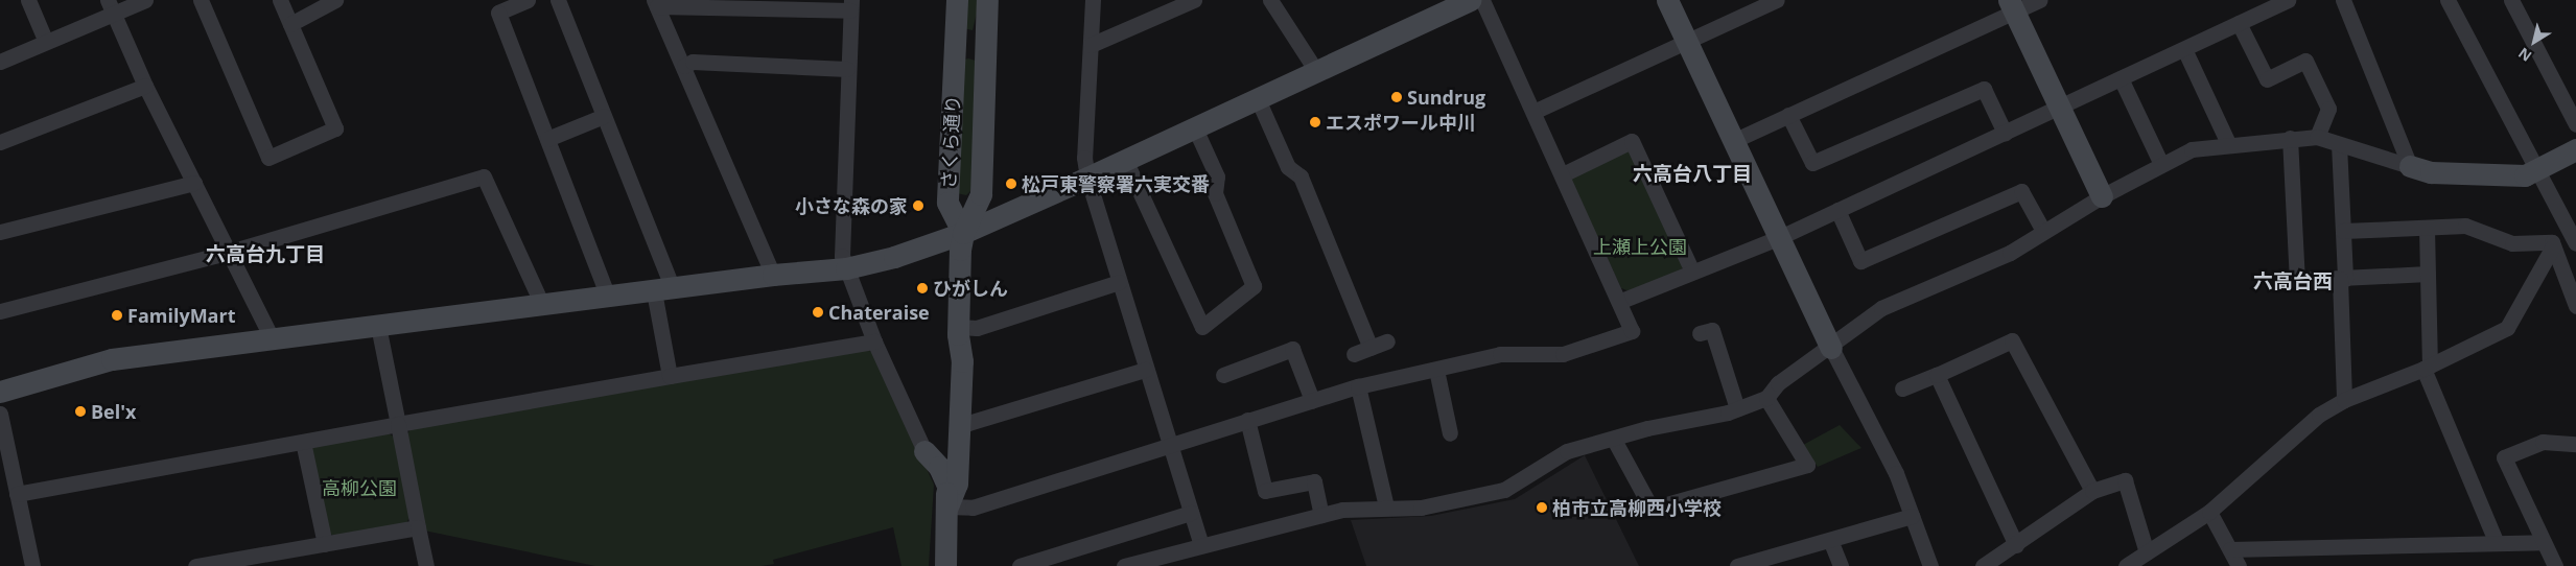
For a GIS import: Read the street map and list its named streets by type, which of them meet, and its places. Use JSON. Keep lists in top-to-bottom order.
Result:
{
  "streets": {
    "street": ["さくら通り"]
  },
  "districts": ["六高台八丁目", "六高台九丁目", "六高台西"],
  "parks": ["上瀬上公園", "高柳公園"],
  "places": [
    "Sundrug",
    "エスポワール中川",
    "松戸東警察署六実交番",
    "小さな森の家",
    "ひがしん",
    "Chateraise",
    "FamilyMart",
    "Bel'x",
    "柏市立高柳西小学校"
  ],
  "north": "bottom left"
}
